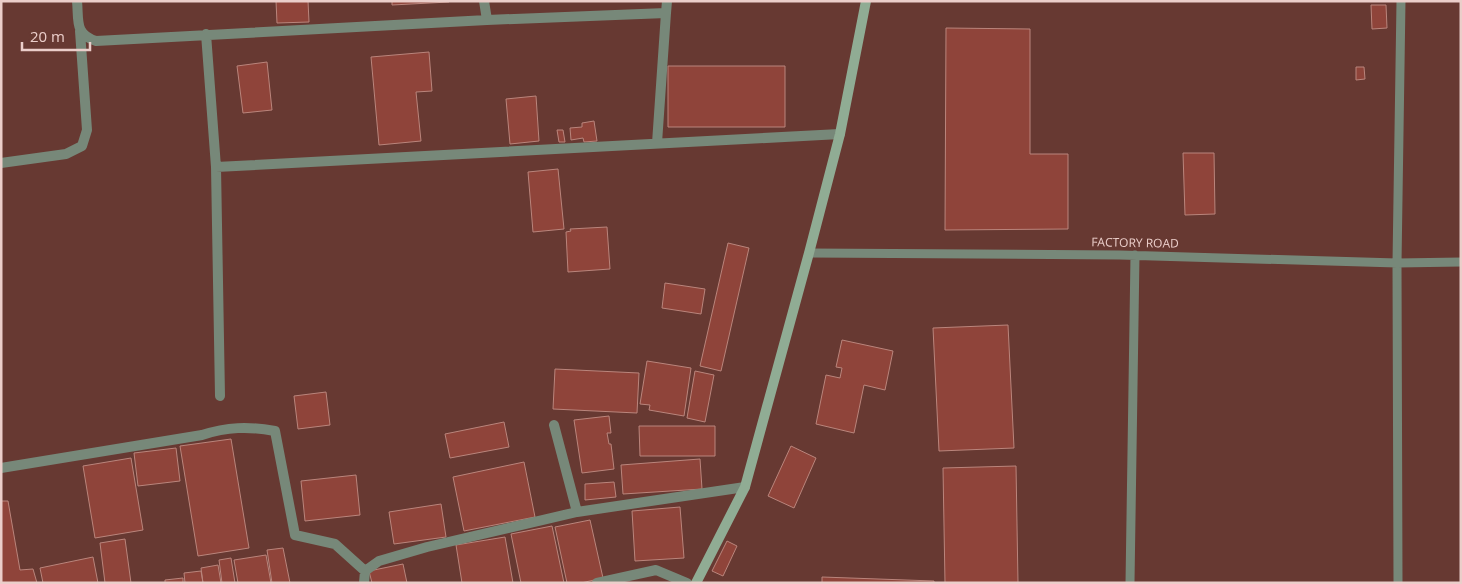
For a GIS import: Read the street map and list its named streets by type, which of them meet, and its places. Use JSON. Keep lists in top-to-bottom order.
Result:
{
  "streets": {
    "lane": ["FACTORY ROAD"]
  },
  "scale_bar": "20 m"
}
